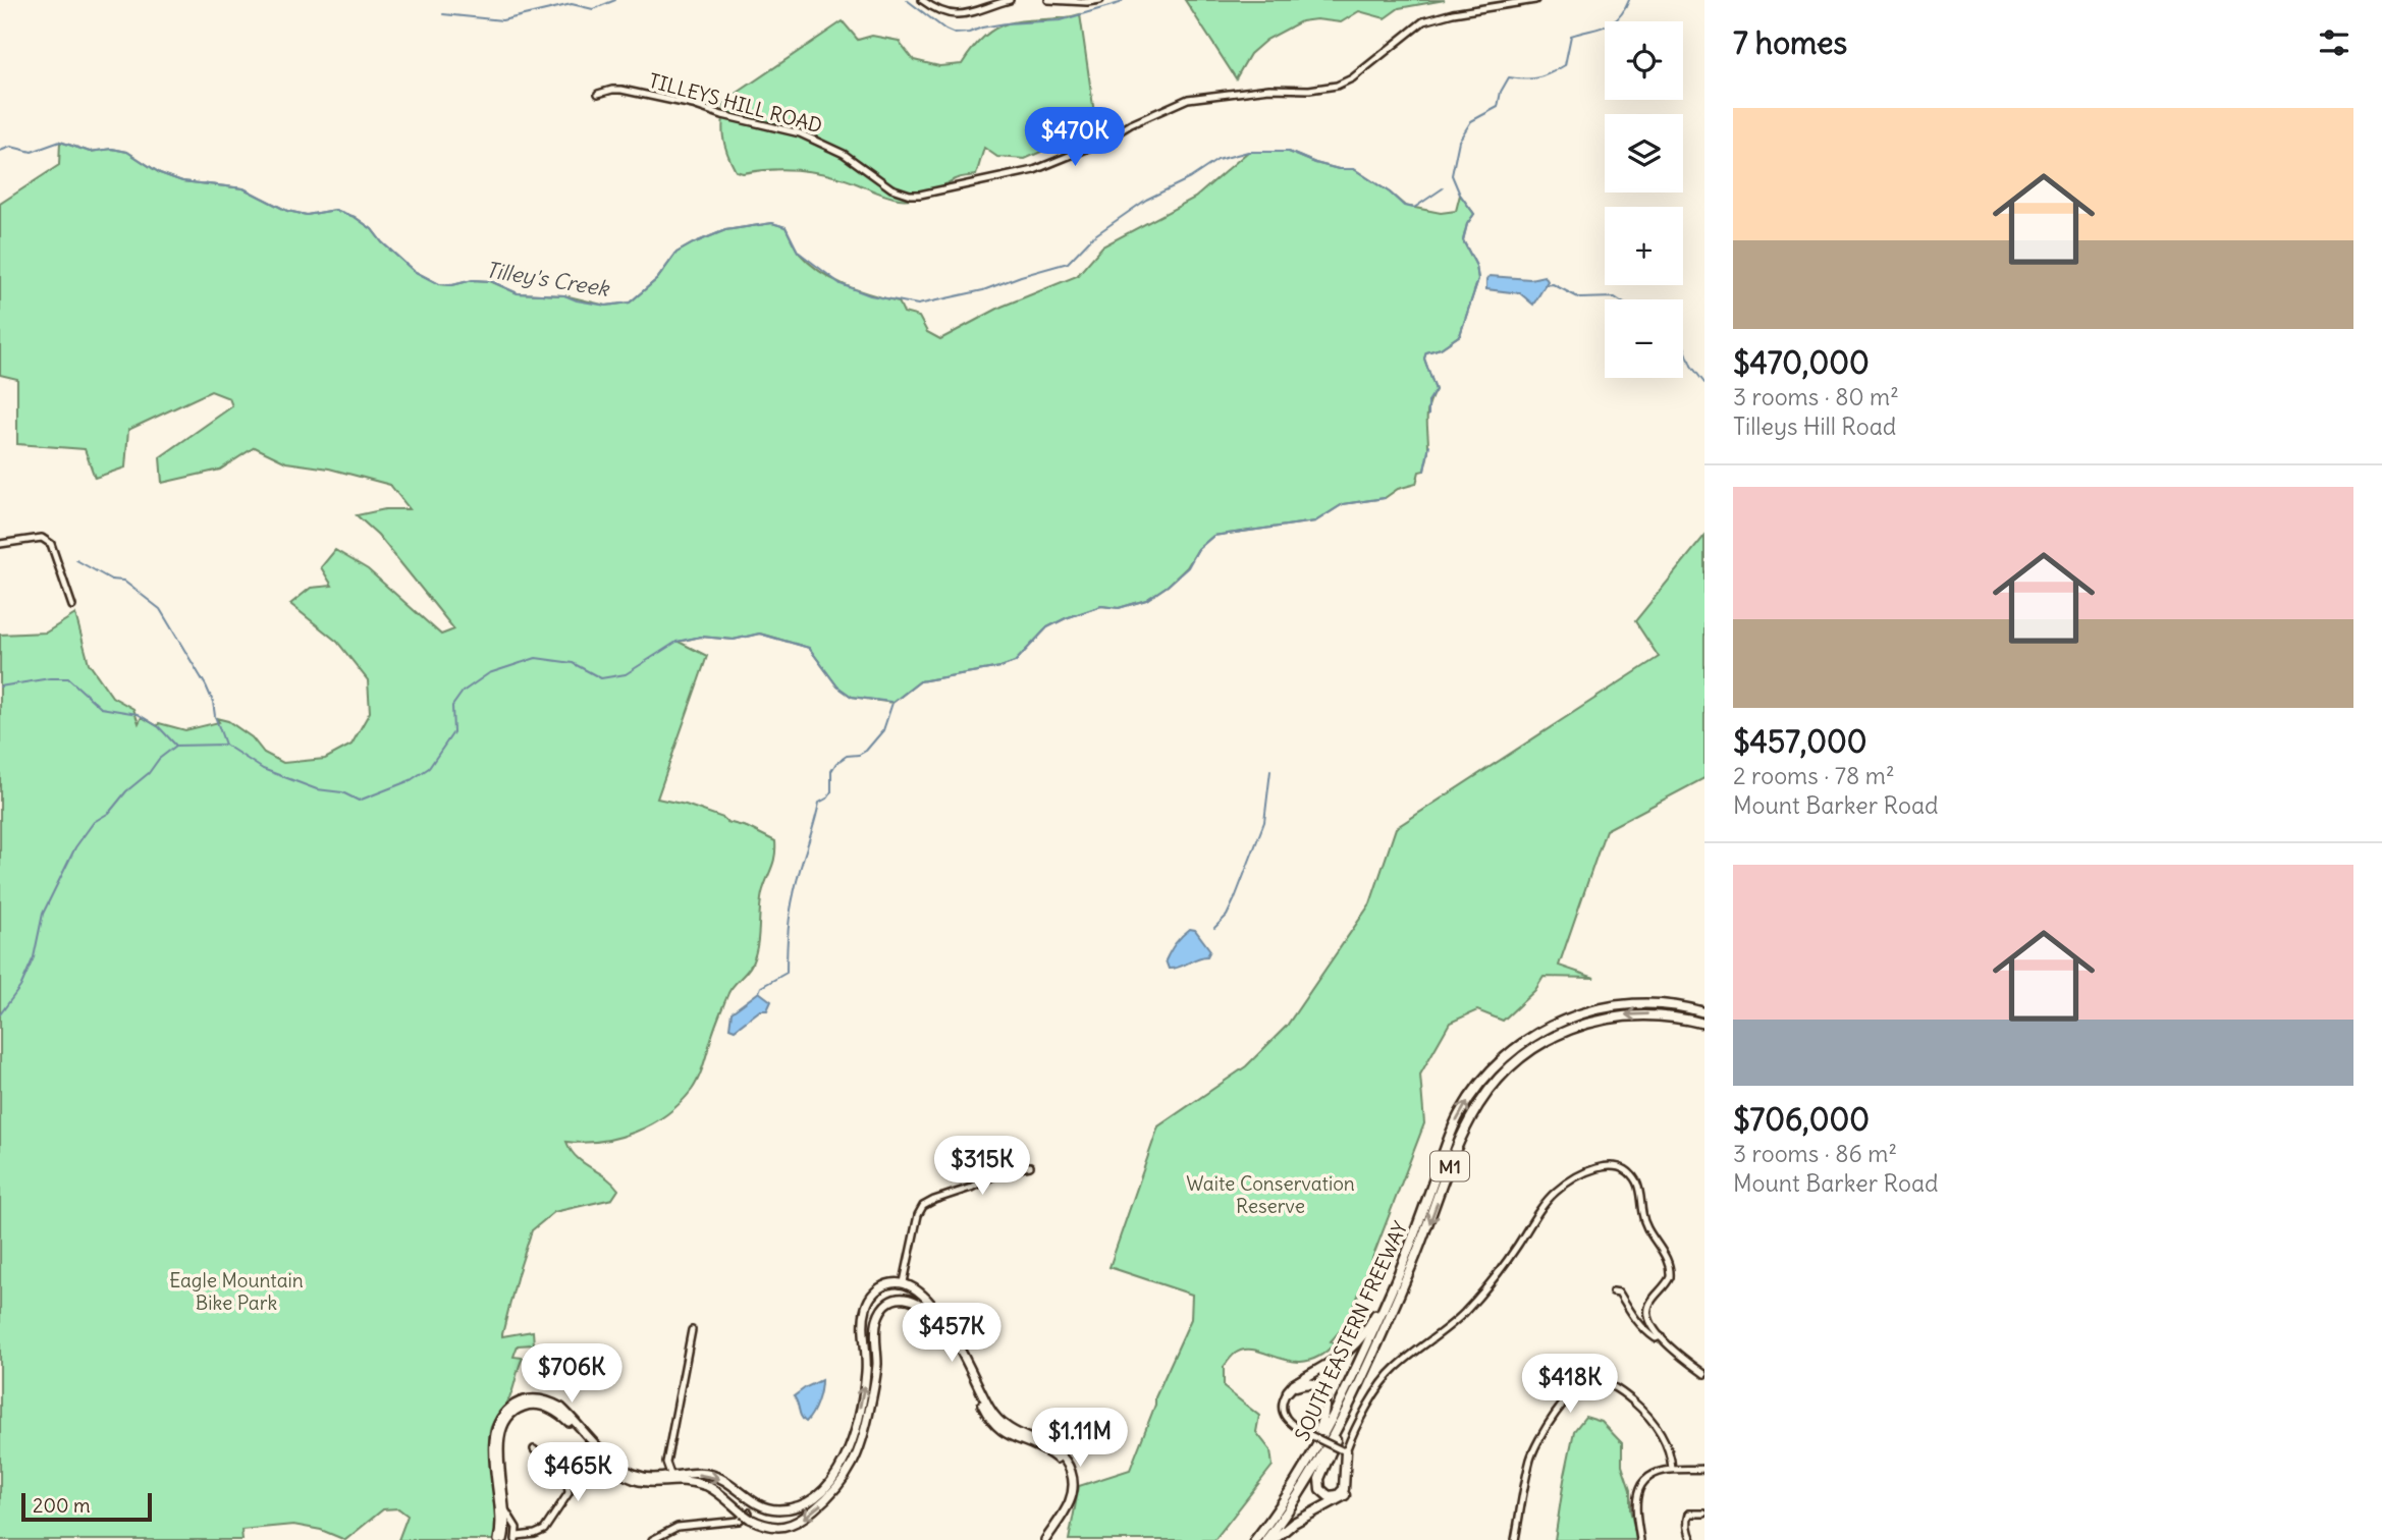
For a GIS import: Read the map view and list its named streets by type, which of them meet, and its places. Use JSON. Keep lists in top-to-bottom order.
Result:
{
  "streets": {
    "highway": ["M1", "SOUTH EASTERN FREEWAY"],
    "street": ["TILLEYS HILL ROAD"]
  },
  "water": ["Tilley's Creek"],
  "parks": ["Waite Conservation Reserve", "Eagle Mountain Bike Park"],
  "scale_bar": "200 m",
  "page": {
    "heading": "7 homes",
    "map_buttons": ["+", "−"],
    "list": [
      {
        "name": "$470,000",
        "note": "3 rooms · 80 m² · Tilleys Hill Road"
      },
      {
        "name": "$457,000",
        "note": "2 rooms · 78 m² · Mount Barker Road"
      },
      {
        "name": "$706,000",
        "note": "3 rooms · 86 m² · Mount Barker Road"
      }
    ],
    "price": [
      "$470K",
      "$315K",
      "$457K",
      "$706K",
      "$418K",
      "$1.11M",
      "$465K"
    ],
    "scale": "200 m"
  }
}
